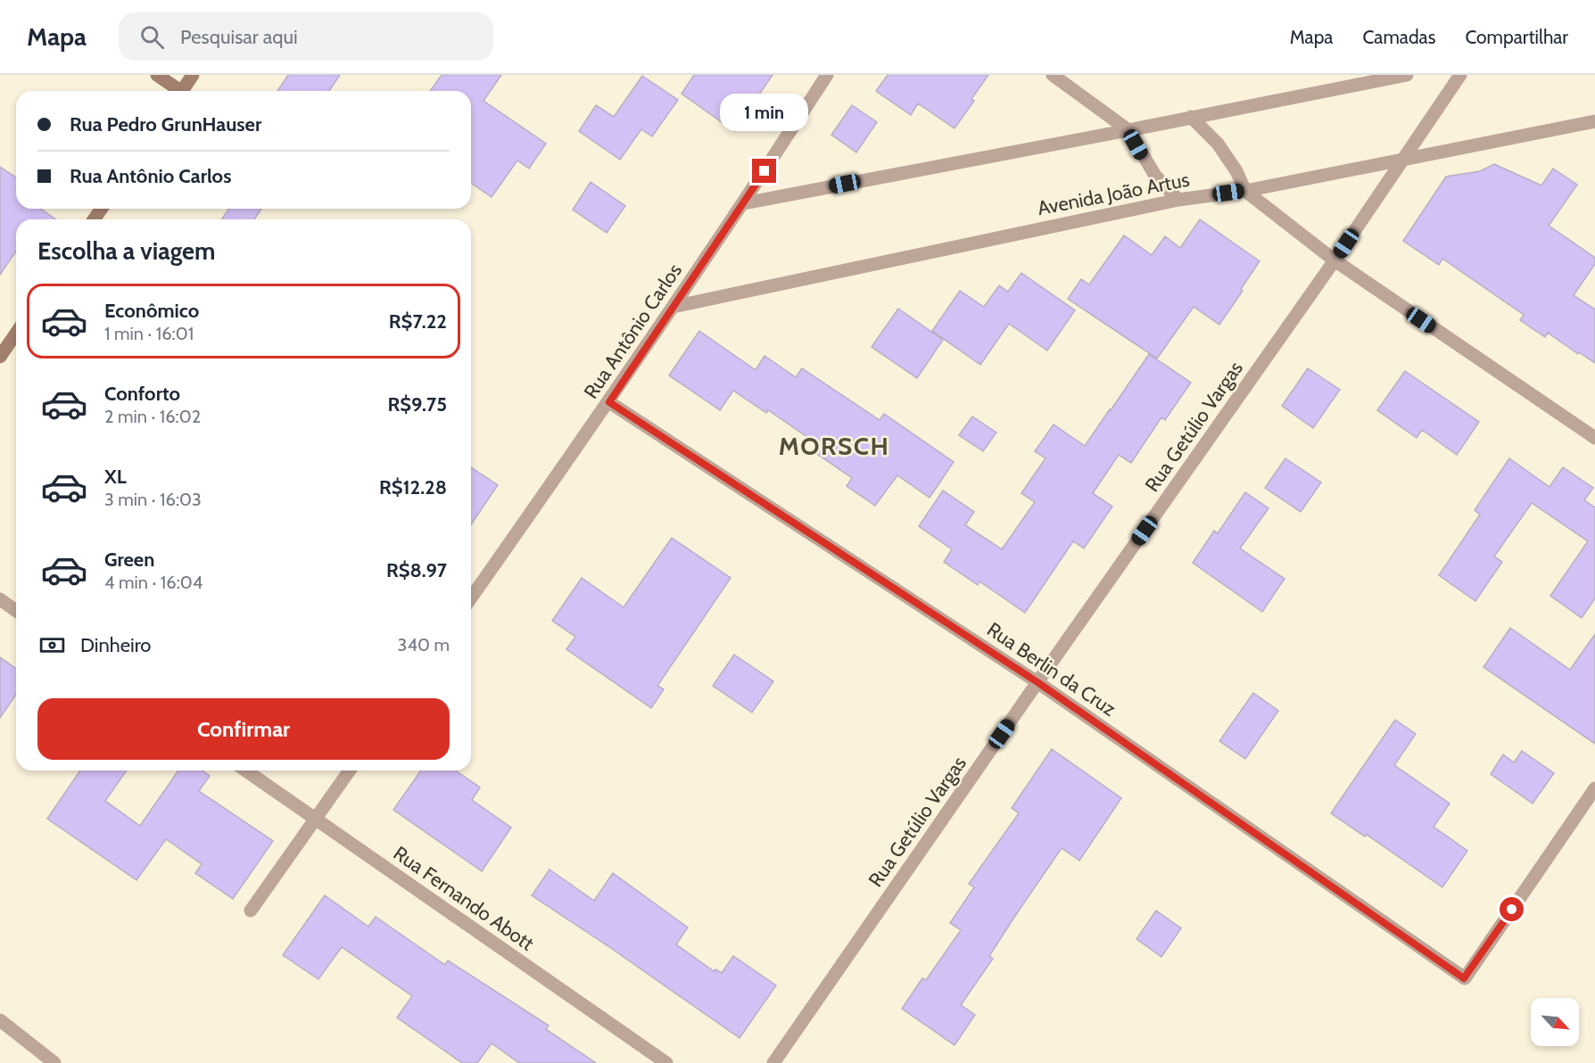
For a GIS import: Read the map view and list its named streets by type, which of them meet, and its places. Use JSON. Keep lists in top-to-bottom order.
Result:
{
  "streets": {
    "street": [
      "Avenida João Artus",
      "Rua Antônio Carlos",
      "Rua Getúlio Vargas",
      "Rua Berlin da Cruz",
      "Rua Fernando Abott"
    ]
  },
  "crossings": [
    ["Avenida João Artus", "Rua Antônio Carlos"],
    ["Avenida João Artus", "Rua Getúlio Vargas"],
    ["Rua Antônio Carlos", "Rua Berlin da Cruz"],
    ["Rua Getúlio Vargas", "Rua Berlin da Cruz"]
  ],
  "districts": ["MORSCH"],
  "north": "bottom right",
  "page": {
    "header": "Mapa",
    "search": "Pesquisar aqui",
    "nav": ["Mapa", "Camadas", "Compartilhar"],
    "banner": ["Rua Pedro GrunHauser", "Rua Antônio Carlos"],
    "bubble": "1 min",
    "heading": "Escolha a viagem",
    "list": [
      {
        "name": "Econômico",
        "note": "1 min · 16:01",
        "value": "R$7.22"
      },
      {
        "name": "Conforto",
        "note": "2 min · 16:02",
        "value": "R$9.75"
      },
      {
        "name": "XL",
        "note": "3 min · 16:03",
        "value": "R$12.28"
      },
      {
        "name": "Green",
        "note": "4 min · 16:04",
        "value": "R$8.97"
      }
    ],
    "pay": ["Dinheiro", "340 m"],
    "buttons": "Confirmar"
  }
}
